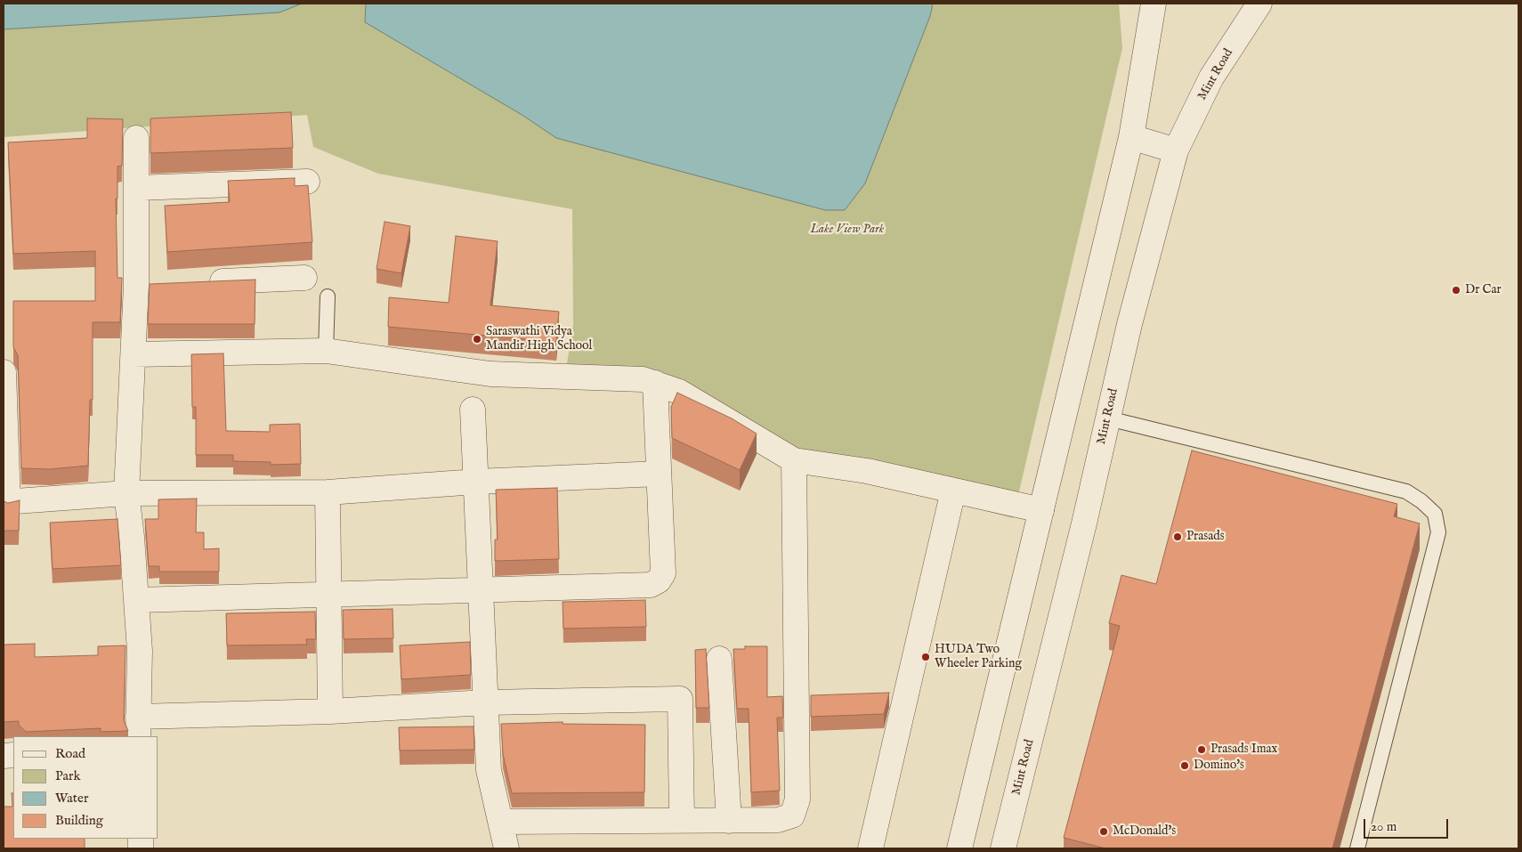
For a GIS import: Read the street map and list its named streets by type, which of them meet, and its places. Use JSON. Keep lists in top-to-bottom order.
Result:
{
  "streets": {
    "street": ["Mint Road"]
  },
  "parks": ["Lake View Park"],
  "places": [
    "Dr Car",
    "Saraswathi Vidya Mandir High School",
    "Prasads",
    "HUDA Two Wheeler Parking",
    "Prasads Imax",
    "Domino's",
    "McDonald's"
  ],
  "legend": [
    "Road",
    "Park",
    "Water",
    "Building"
  ],
  "scale_bar": "20 m"
}
